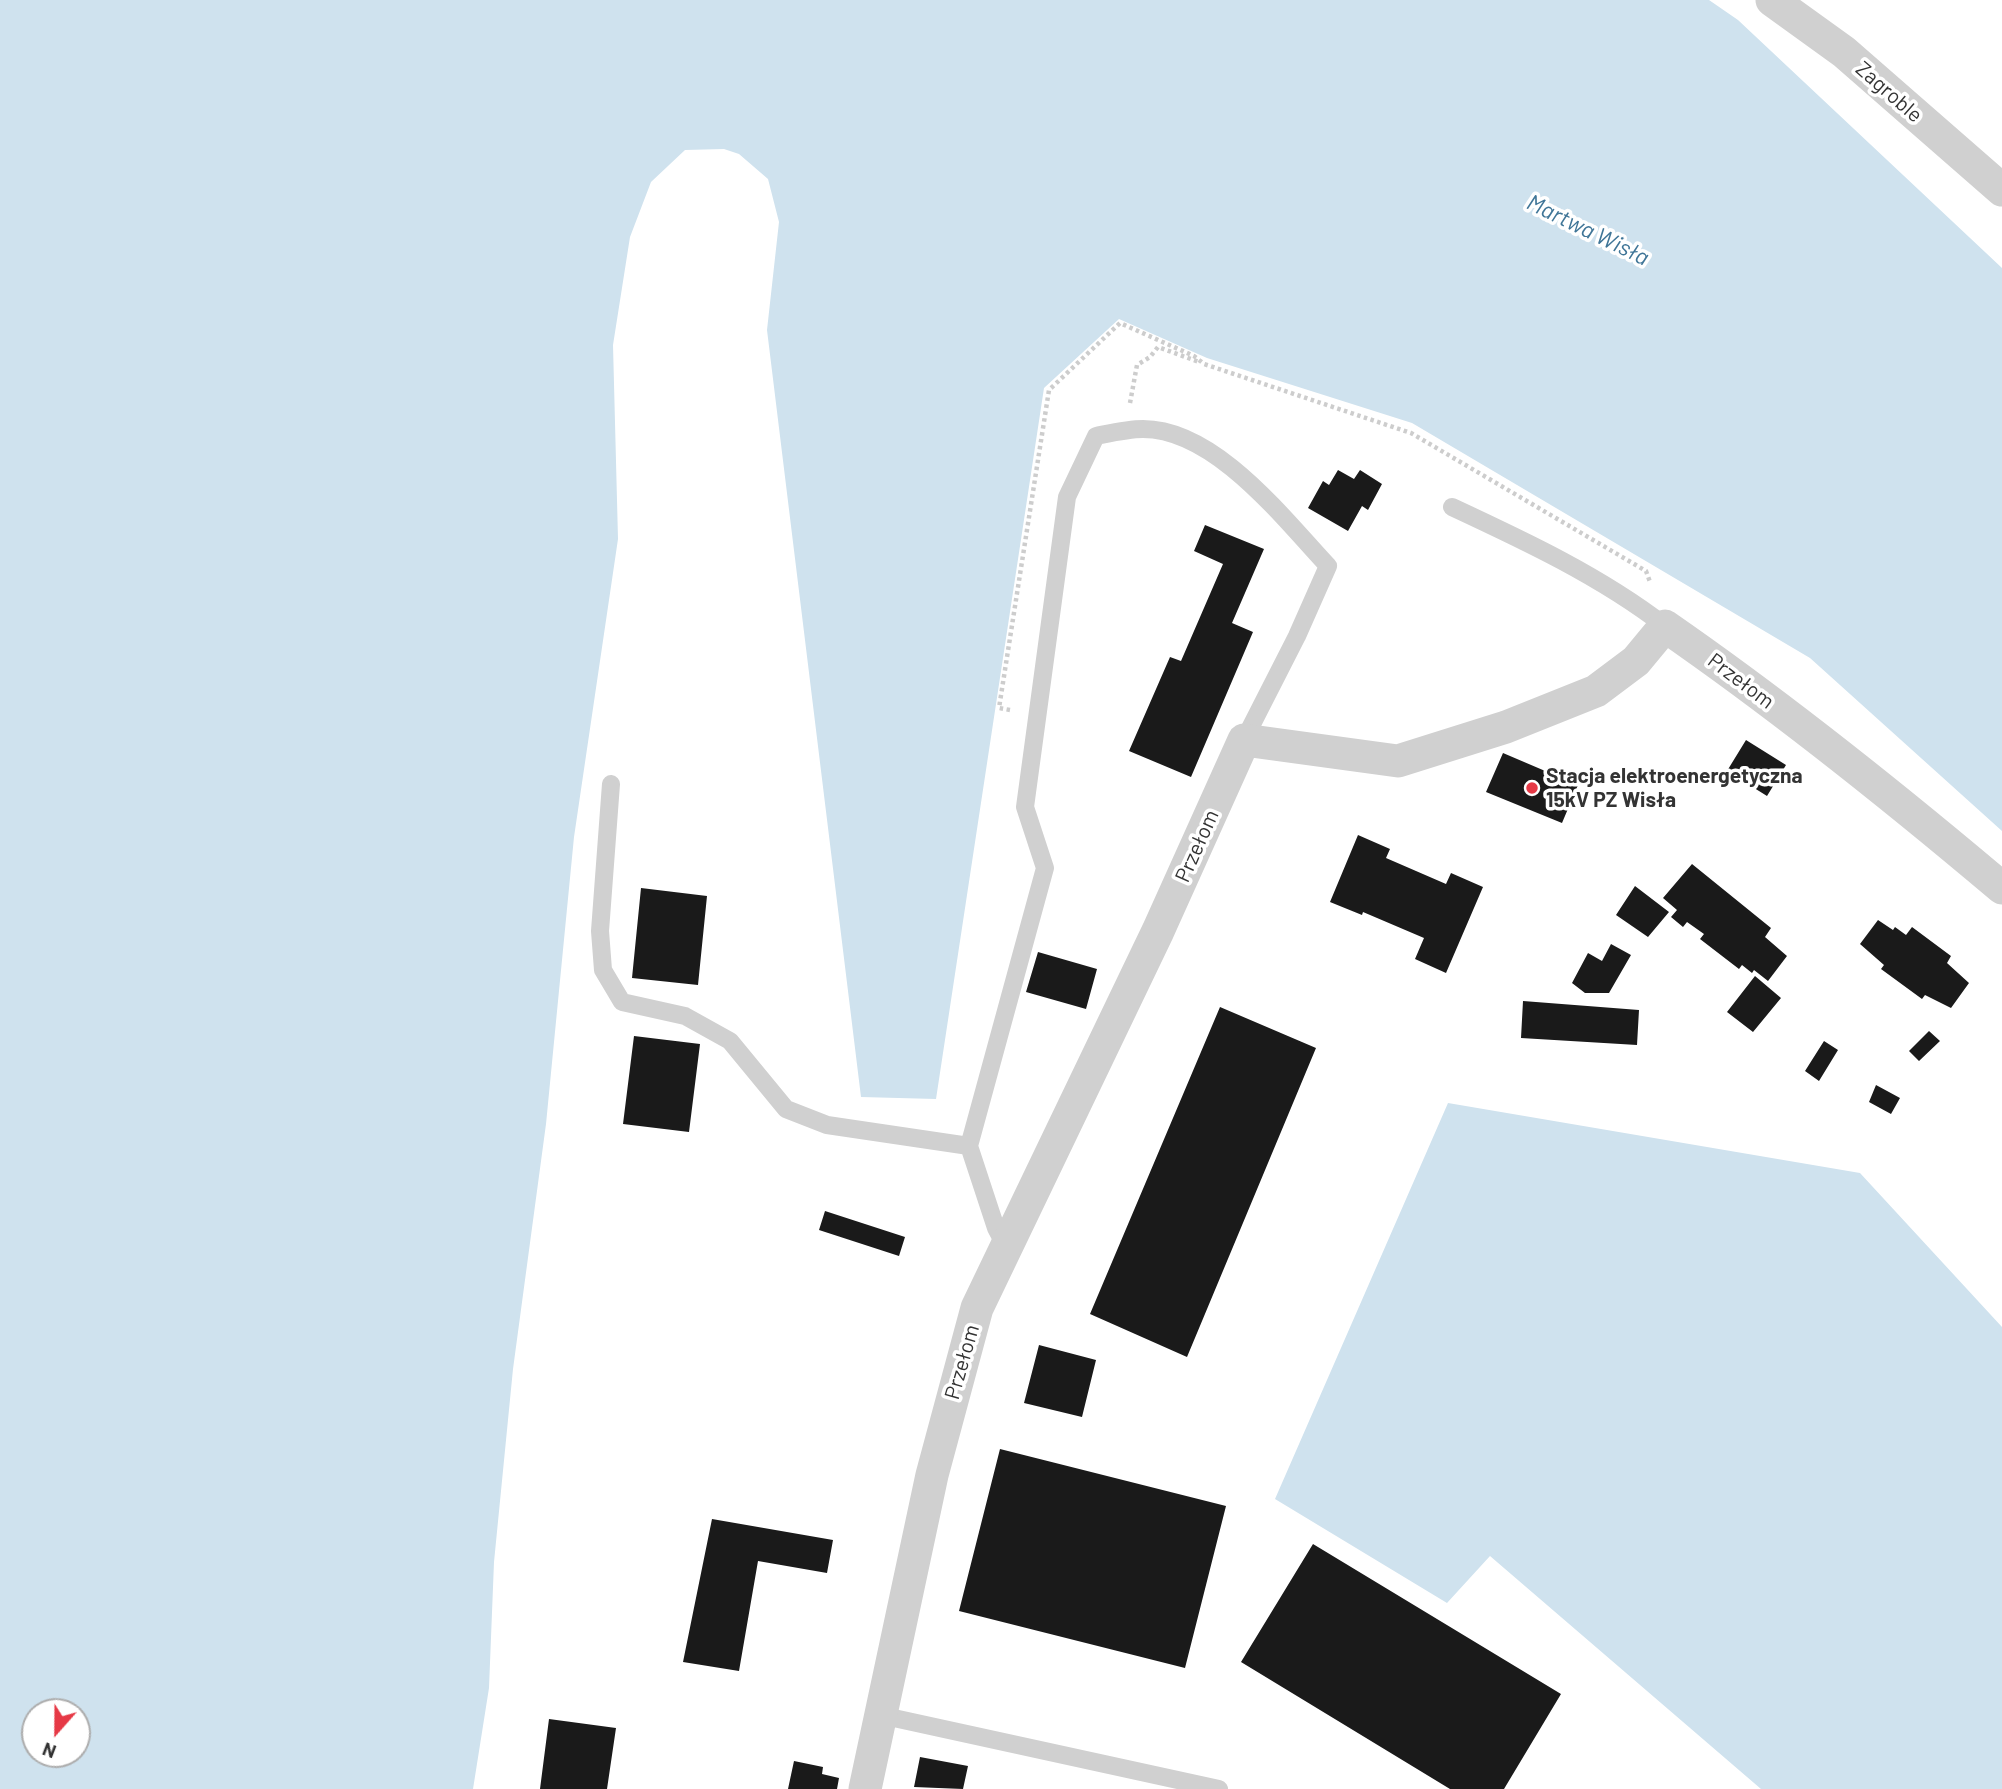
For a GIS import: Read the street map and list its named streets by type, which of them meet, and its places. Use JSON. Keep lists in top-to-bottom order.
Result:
{
  "streets": {
    "street": ["Zagroble", "Przełom"]
  },
  "water": ["Martwa Wisła"],
  "places": ["Stacja elektroenergetyczna 15kV PZ Wisła"],
  "north": "bottom"
}
